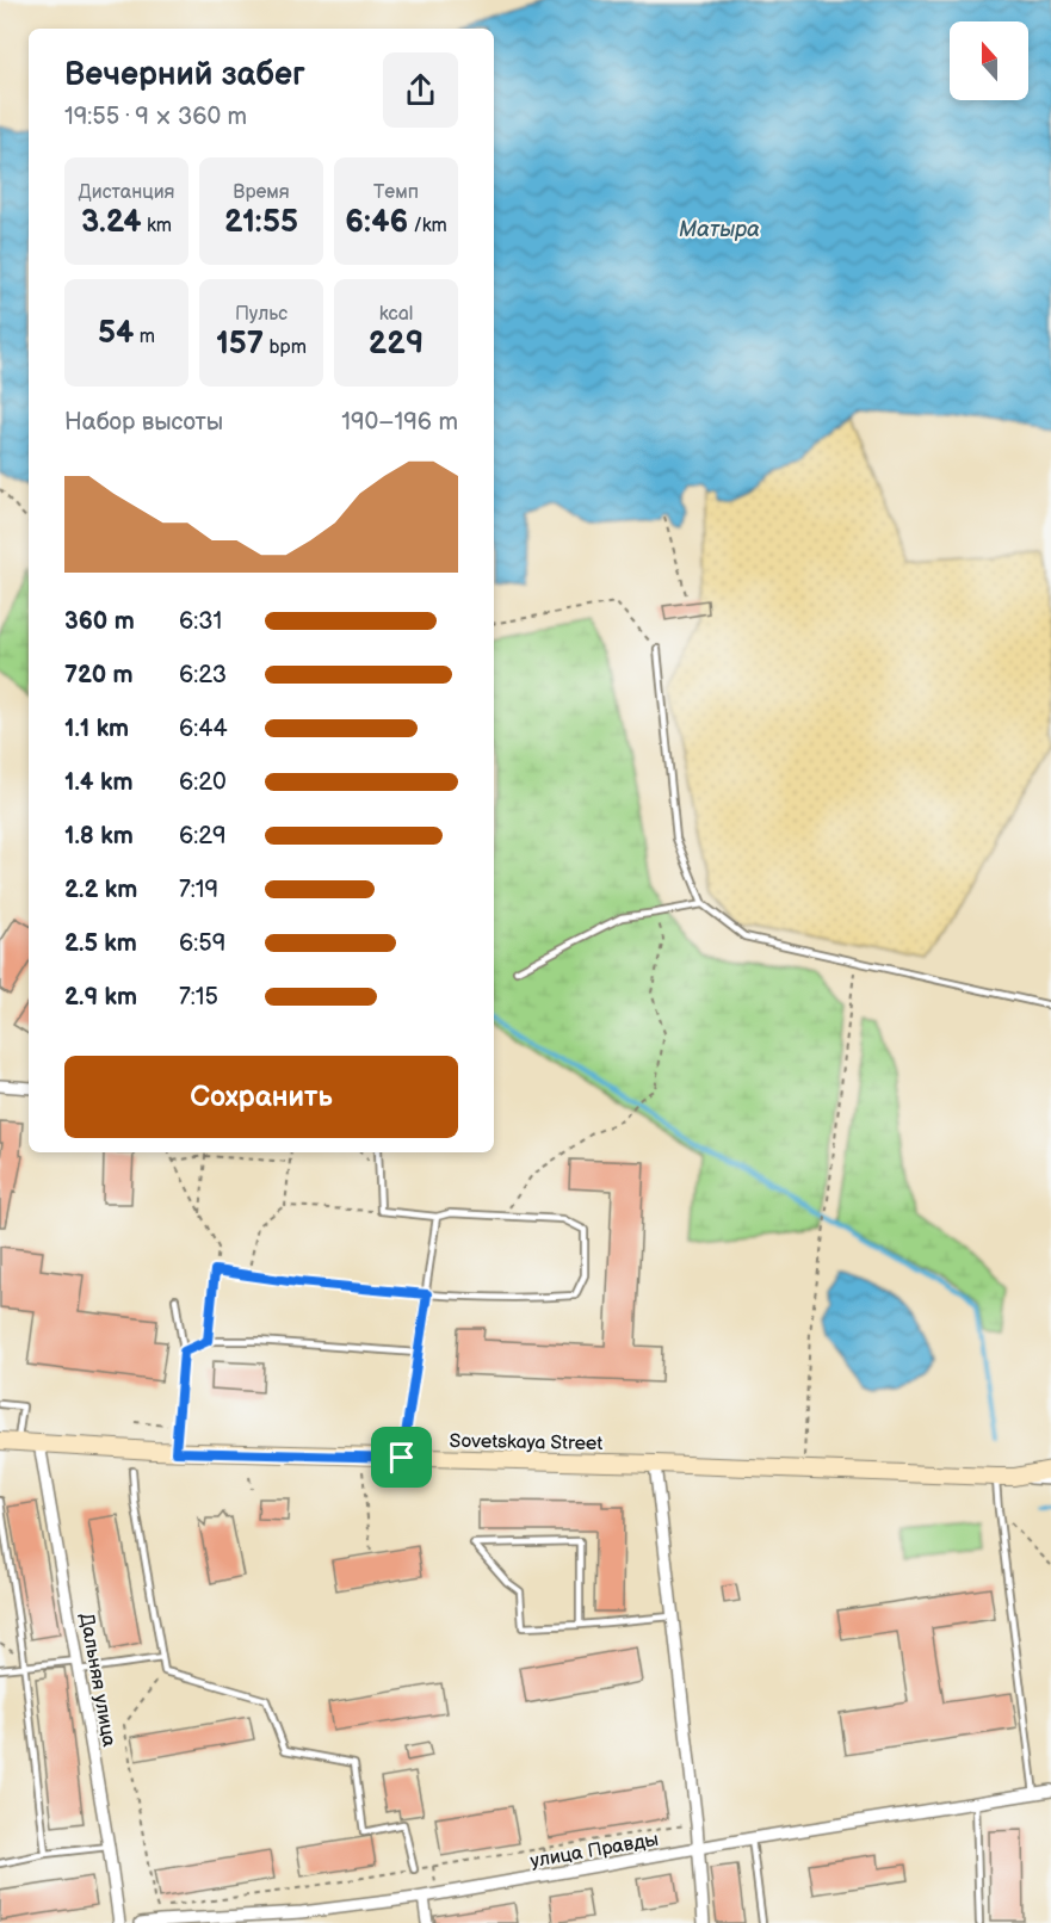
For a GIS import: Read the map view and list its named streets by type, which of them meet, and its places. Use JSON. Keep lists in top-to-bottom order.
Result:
{
  "streets": {
    "main road": ["Sovetskaya Street"],
    "street": ["Дальняя улица", "улица Правды"]
  },
  "crossings": [
    ["Sovetskaya Street", "Дальняя улица"]
  ],
  "water": ["Матыра"],
  "north": "top",
  "page": {
    "heading": ["Вечерний забег", "19:55 · 9 × 360 m"],
    "stats": [
      ["Дистанция", "3.24 km"],
      ["Время", "21:55"],
      ["Темп", "6:46 /km"],
      ["54 m"],
      ["Пульс", "157 bpm"],
      ["kcal", "229"]
    ],
    "chart": ["Набор высоты", "190–196 m"],
    "list": [
      {
        "name": "360 m",
        "note": "6:31"
      },
      {
        "name": "720 m",
        "note": "6:23"
      },
      {
        "name": "1.1 km",
        "note": "6:44"
      },
      {
        "name": "1.4 km",
        "note": "6:20"
      },
      {
        "name": "1.8 km",
        "note": "6:29"
      },
      {
        "name": "2.2 km",
        "note": "7:19"
      },
      {
        "name": "2.5 km",
        "note": "6:59"
      },
      {
        "name": "2.9 km",
        "note": "7:15"
      }
    ],
    "buttons": "Сохранить"
  }
}
